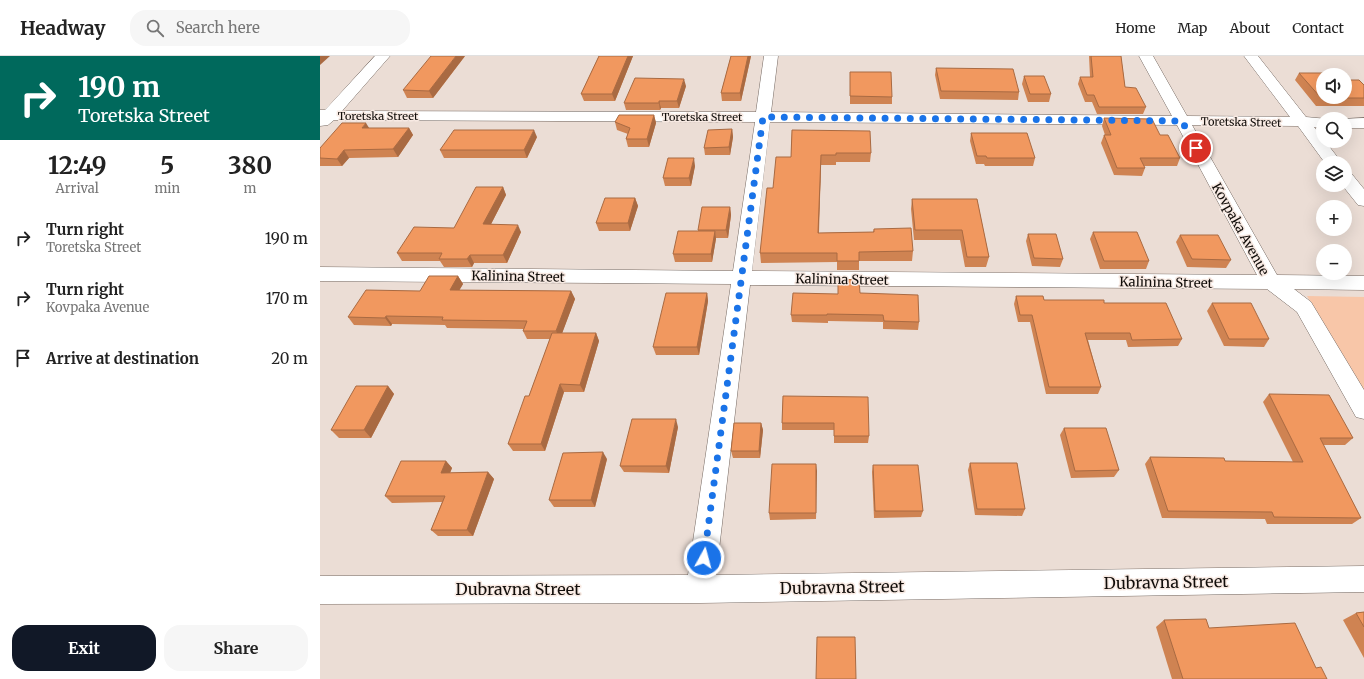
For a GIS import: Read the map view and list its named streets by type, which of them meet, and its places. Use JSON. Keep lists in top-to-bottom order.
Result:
{
  "streets": {
    "street": [
      "Toretska Street",
      "Kovpaka Avenue",
      "Kalinina Street",
      "Dubravna Street"
    ]
  },
  "crossings": [
    ["Toretska Street", "Kovpaka Avenue"],
    ["Kovpaka Avenue", "Kalinina Street"]
  ],
  "page": {
    "header": "Headway",
    "search": "Search here",
    "nav": [
      "Home",
      "Map",
      "About",
      "Contact"
    ],
    "turn": ["190 m", "Toretska Street"],
    "map_buttons": ["+", "−"],
    "eta": [
      "12:49",
      "Arrival",
      "5",
      "min",
      "380",
      "m"
    ],
    "list": [
      {
        "name": "Turn right",
        "note": "Toretska Street",
        "value": "190 m"
      },
      {
        "name": "Turn right",
        "note": "Kovpaka Avenue",
        "value": "170 m"
      },
      {
        "name": "Arrive at destination",
        "value": "20 m"
      }
    ],
    "buttons": ["Exit", "Share"]
  }
}
